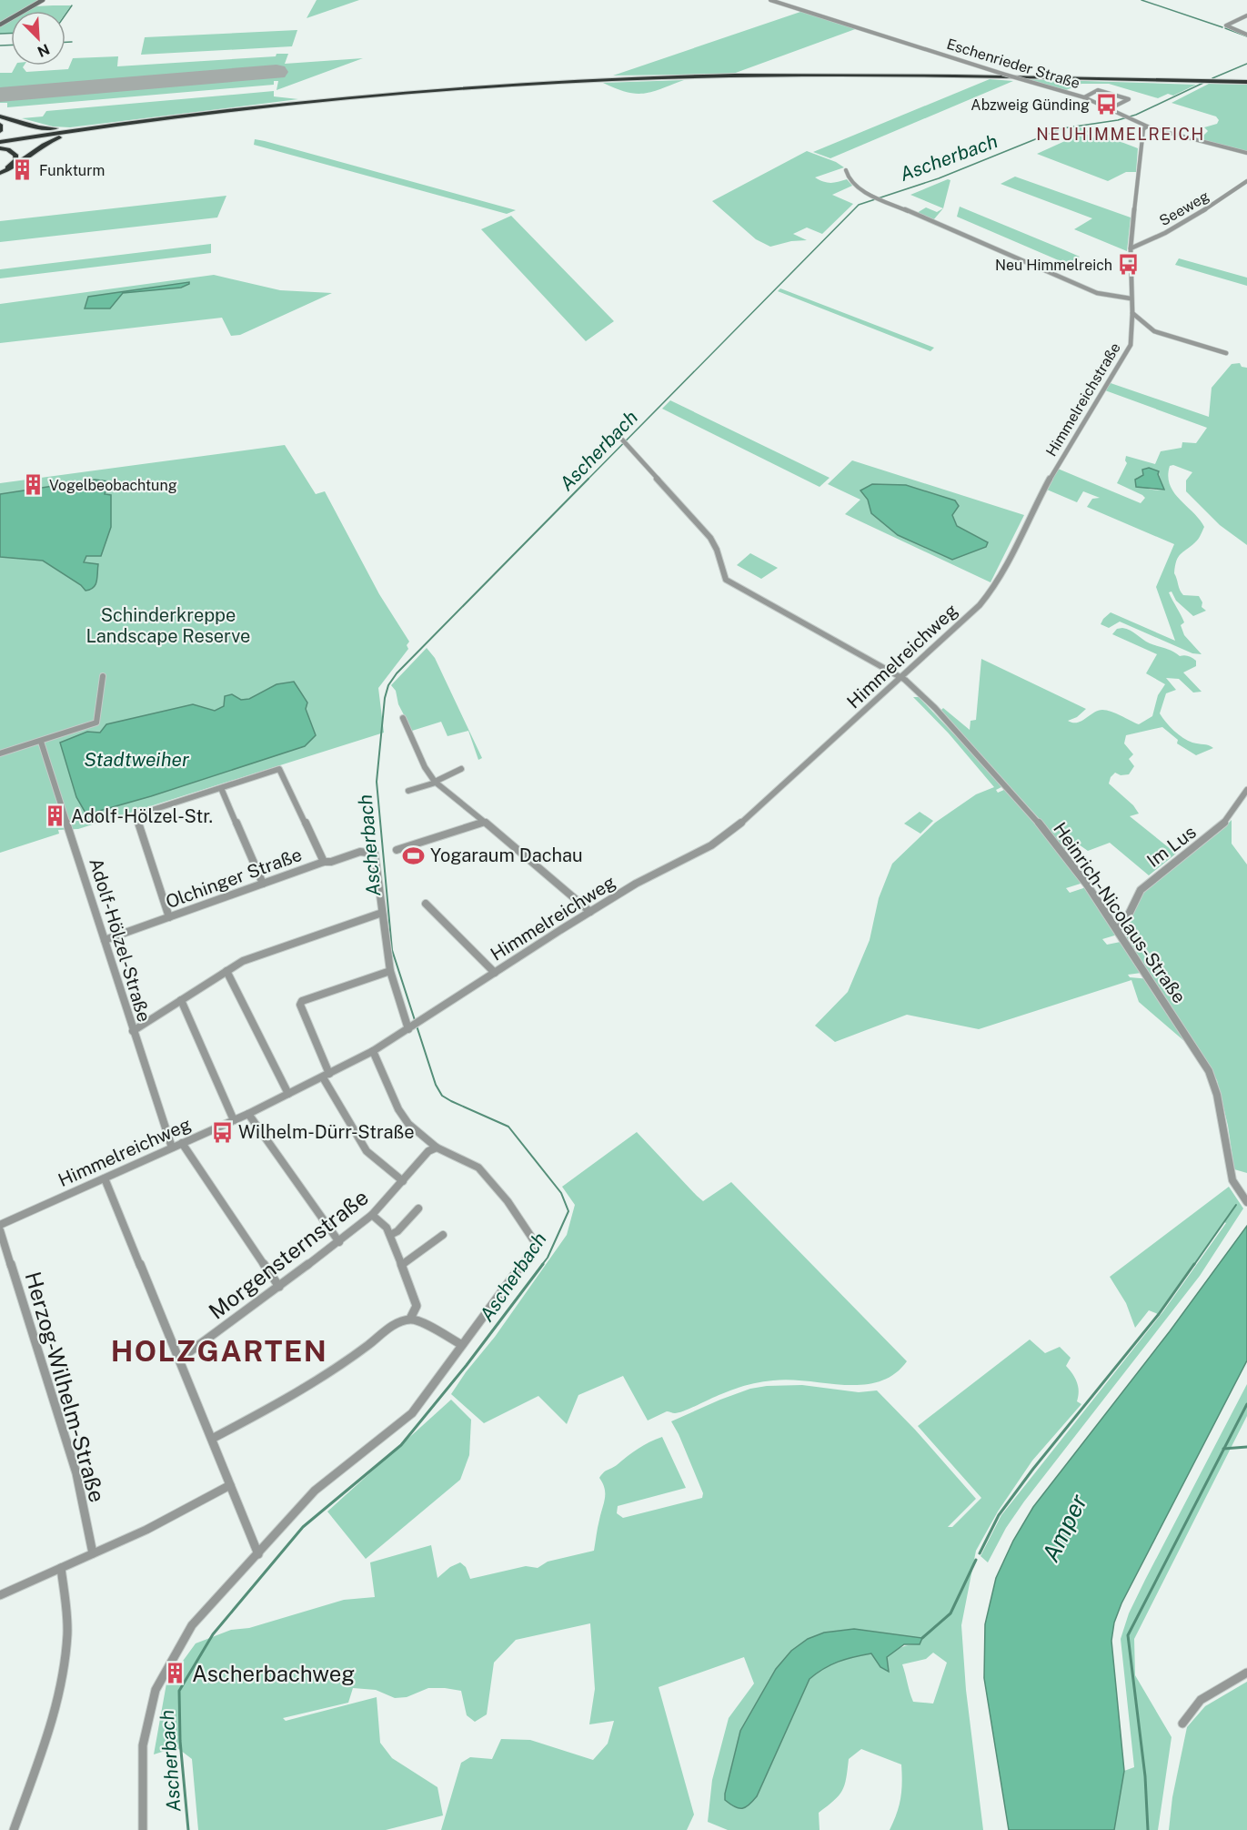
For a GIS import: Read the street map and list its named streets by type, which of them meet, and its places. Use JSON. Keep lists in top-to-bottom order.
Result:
{
  "streets": {
    "street": [
      "Eschenrieder Straße",
      "Seeweg",
      "Himmelreichstraße",
      "Himmelreichweg",
      "Im Lus",
      "Olchinger Straße",
      "Heinrich-Nicolaus-Straße",
      "Adolf-Hölzel-Straße",
      "Morgensternstraße",
      "Herzog-Wilhelm-Straße"
    ]
  },
  "crossings": [
    ["Eschenrieder Straße", "Himmelreichstraße"],
    ["Seeweg", "Himmelreichstraße"],
    ["Himmelreichstraße", "Himmelreichweg"],
    ["Himmelreichweg", "Heinrich-Nicolaus-Straße"],
    ["Himmelreichweg", "Adolf-Hölzel-Straße"],
    ["Im Lus", "Heinrich-Nicolaus-Straße"],
    ["Olchinger Straße", "Adolf-Hölzel-Straße"]
  ],
  "districts": ["NEUHIMMELREICH", "HOLZGARTEN"],
  "water": ["Ascherbach", "Stadtweiher", "Amper"],
  "parks": ["Schinderkreppe Landscape Reserve"],
  "places": {
    "bus stop": ["Abzweig Günding", "Neu Himmelreich", "Wilhelm-Dürr-Straße"],
    "building": [
      "Funkturm",
      "Vogelbeobachtung",
      "Adolf-Hölzel-Str.",
      "Ascherbachweg"
    ],
    "sports": ["Yogaraum Dachau"]
  },
  "north": "bottom right"
}
